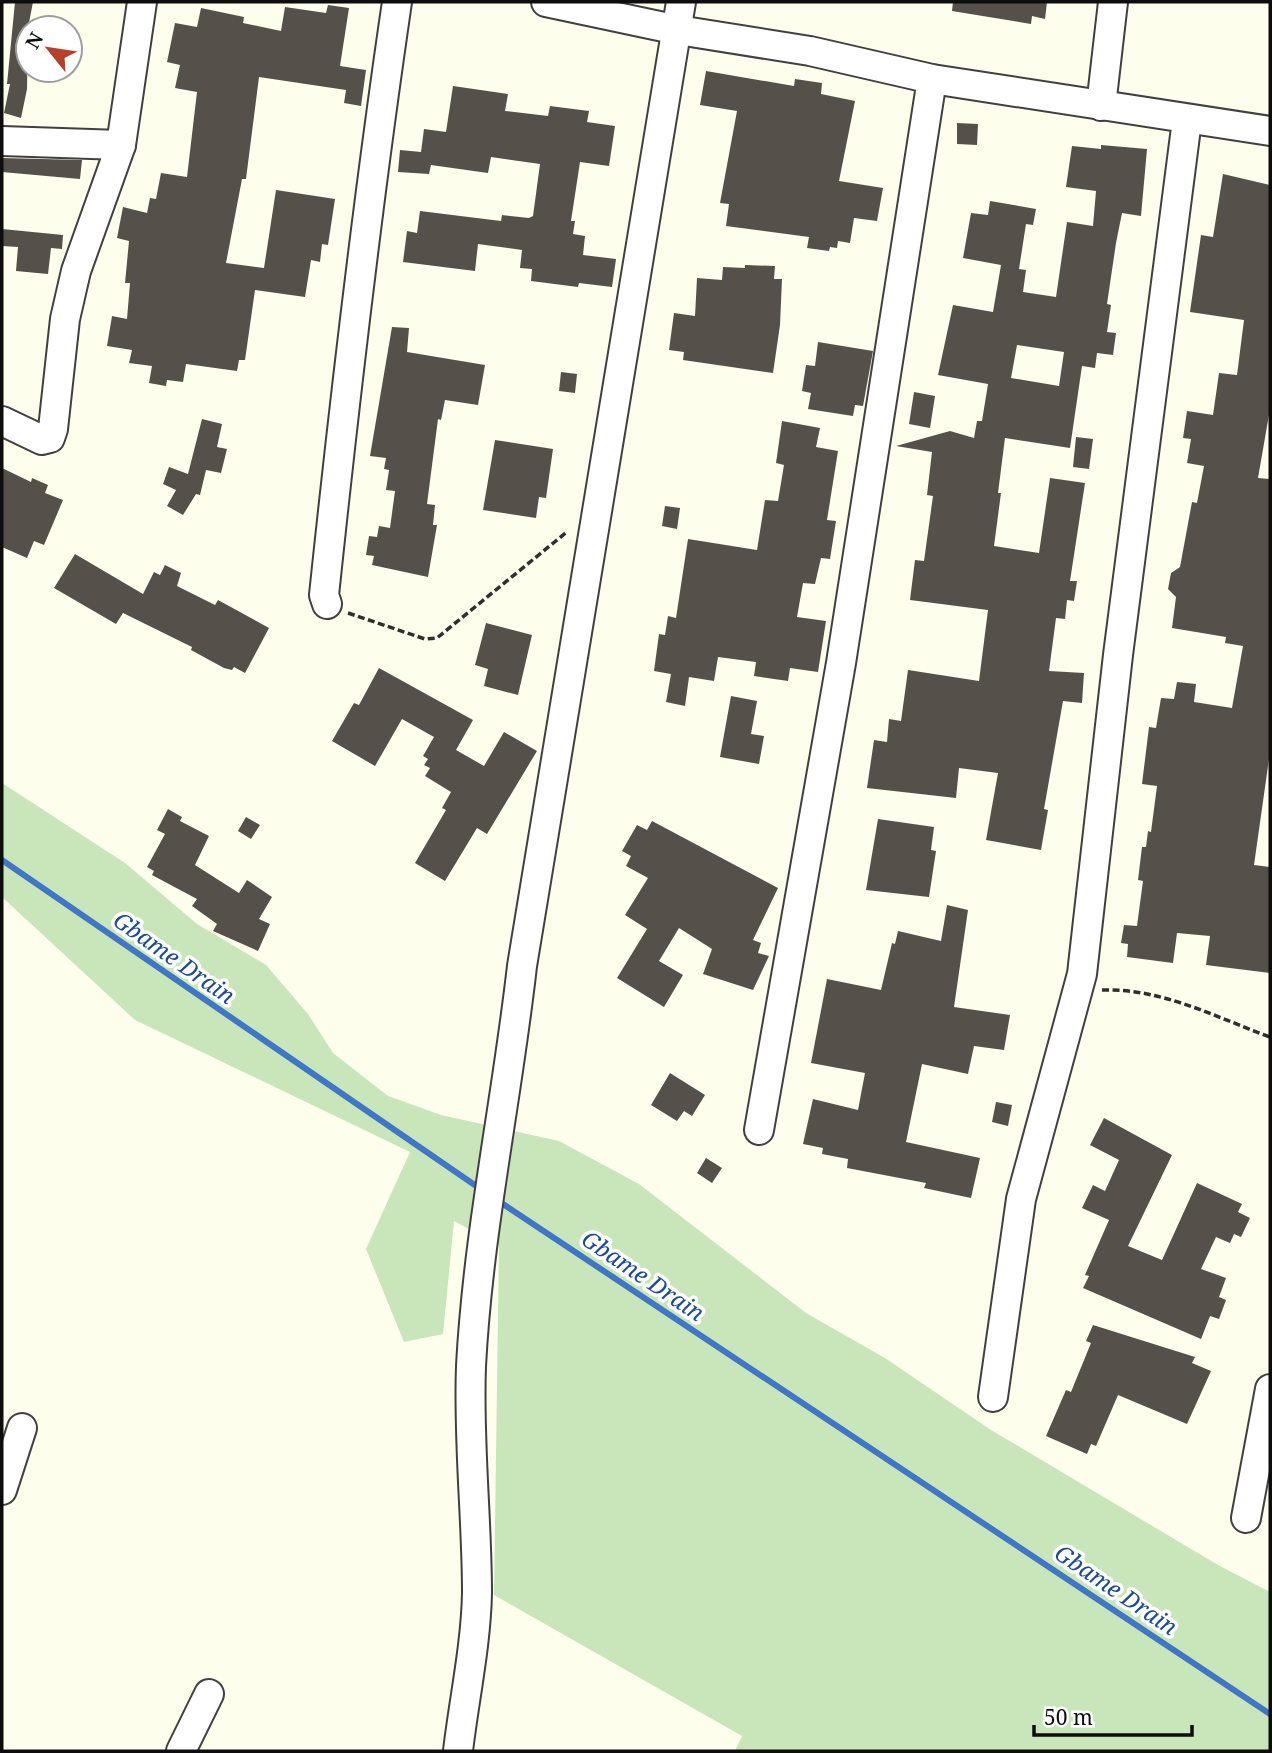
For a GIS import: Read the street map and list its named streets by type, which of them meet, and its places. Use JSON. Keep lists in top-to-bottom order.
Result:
{
  "water": ["Gbame Drain"],
  "scale_bar": "50 m",
  "north": "top left"
}
